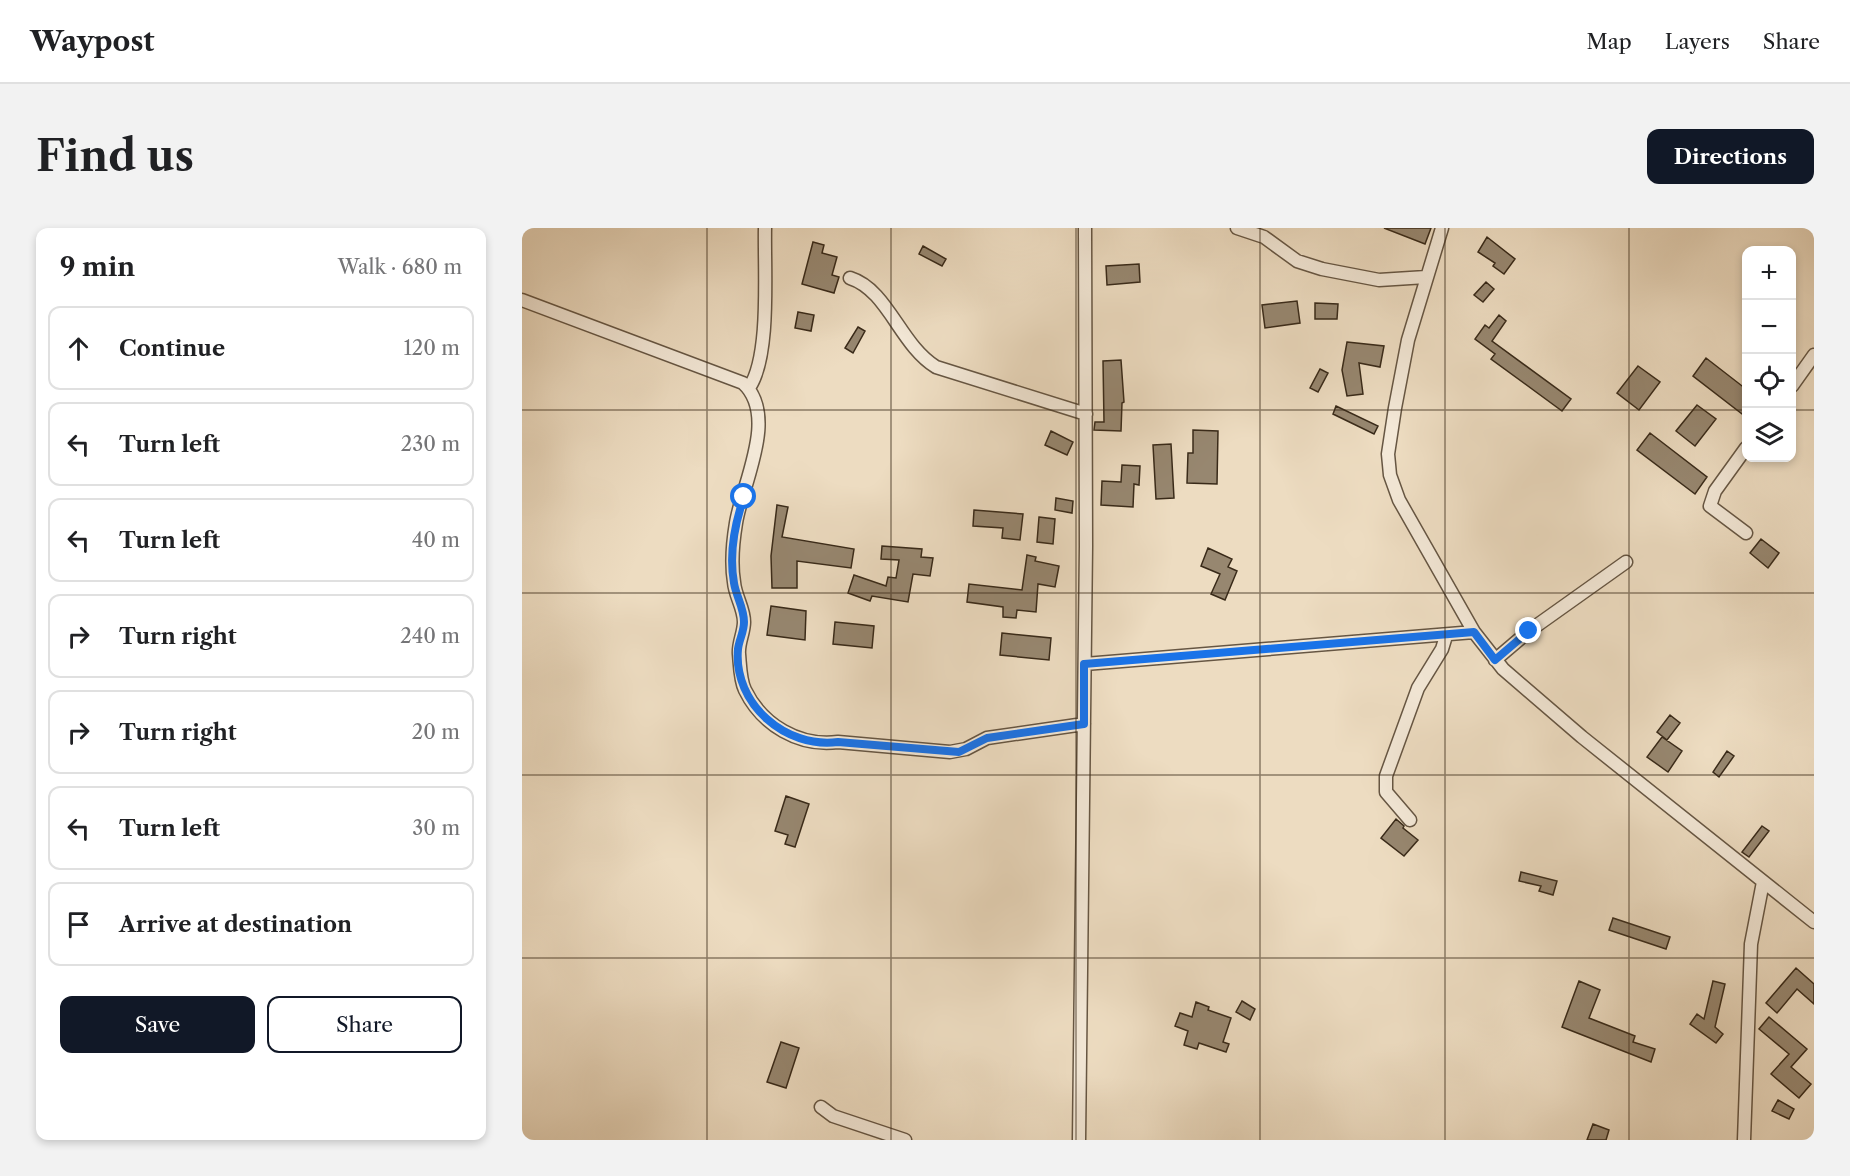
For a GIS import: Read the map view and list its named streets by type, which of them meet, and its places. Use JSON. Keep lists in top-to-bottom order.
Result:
{
  "page": {
    "header": "Waypost",
    "nav": ["Map", "Layers", "Share"],
    "buttons": [
      "Directions",
      ["Save", "Share"]
    ],
    "title": "Find us",
    "heading": ["9 min", "Walk · 680 m"],
    "map_buttons": ["+", "−"],
    "list": [
      ["Continue", "120 m"],
      ["Turn left", "230 m"],
      ["Turn left", "40 m"],
      ["Turn right", "240 m"],
      ["Turn right", "20 m"],
      ["Turn left", "30 m"],
      "Arrive at destination"
    ]
  }
}
